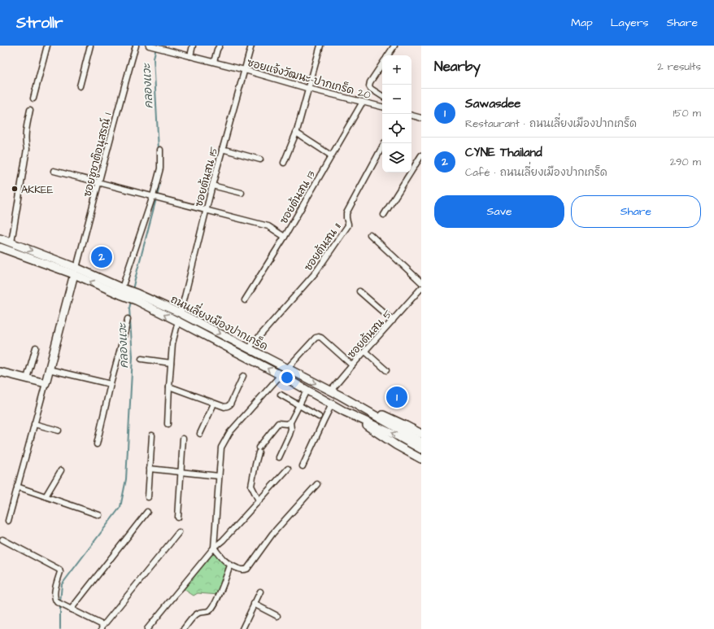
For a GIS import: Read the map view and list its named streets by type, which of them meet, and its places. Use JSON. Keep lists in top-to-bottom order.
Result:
{
  "streets": {
    "main road": ["ถนนเลี่ยงเมืองปากเกร็ด"],
    "street": [
      "ซอยแจ้งวัฒนะ-ปากเกร็ด 20",
      "ซอยชูชาติอนุสรณ์ 1",
      "ซอยต้นสน 15",
      "ซอยต้นสน 13",
      "ซอยต้นสน 11",
      "ซอยต้นสน 5"
    ]
  },
  "crossings": [
    ["ซอยแจ้งวัฒนะ-ปากเกร็ด 20", "ซอยต้นสน 15"],
    ["ซอยแจ้งวัฒนะ-ปากเกร็ด 20", "ซอยต้นสน 13"],
    ["ซอยชูชาติอนุสรณ์ 1", "ถนนเลี่ยงเมืองปากเกร็ด"],
    ["ซอยต้นสน 15", "ถนนเลี่ยงเมืองปากเกร็ด"],
    ["ซอยต้นสน 11", "ถนนเลี่ยงเมืองปากเกร็ด"],
    ["ถนนเลี่ยงเมืองปากเกร็ด", "ซอยต้นสน 5"]
  ],
  "water": ["คลองแวะ"],
  "places": ["AKKEE"],
  "page": {
    "header": "Strollr",
    "nav": ["Map", "Layers", "Share"],
    "heading": ["Nearby", "2 results"],
    "map_buttons": ["+", "−"],
    "list": [
      {
        "mark": "1",
        "name": "Sawasdee",
        "note": "Restaurant · ถนนเลี่ยงเมืองปากเกร็ด",
        "value": "150 m"
      },
      {
        "mark": "2",
        "name": "CYNE Thailand",
        "note": "Café · ถนนเลี่ยงเมืองปากเกร็ด",
        "value": "290 m"
      }
    ],
    "buttons": ["Save", "Share"],
    "pins": ["2", "1"]
  }
}
